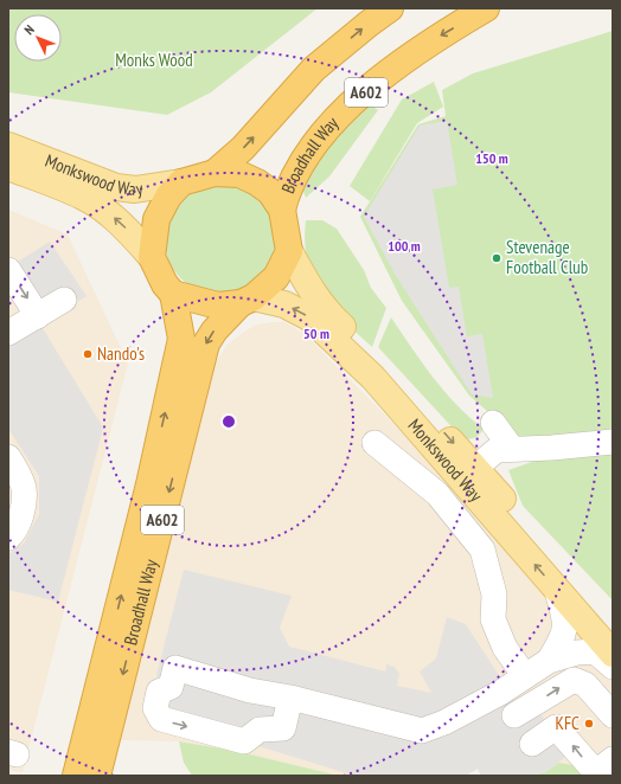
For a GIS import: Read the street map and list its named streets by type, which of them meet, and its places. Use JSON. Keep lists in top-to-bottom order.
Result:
{
  "streets": {
    "highway": ["A602", "Broadhall Way"],
    "main road": ["Monkswood Way"]
  },
  "crossings": [
    ["Broadhall Way", "Monkswood Way"]
  ],
  "parks": ["Monks Wood"],
  "places": ["Stevenage Football Club", "Nando's", "KFC"],
  "north": "top left",
  "rings": ["150 m", "100 m", "50 m"]
}
